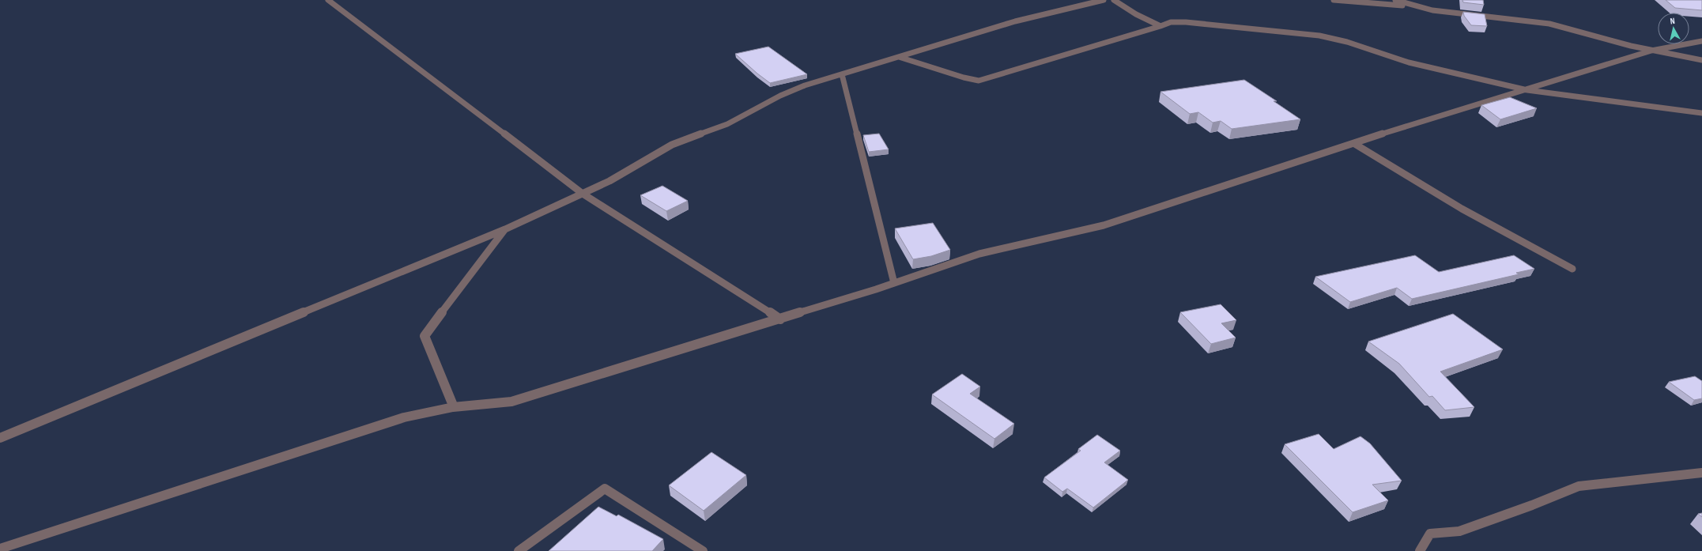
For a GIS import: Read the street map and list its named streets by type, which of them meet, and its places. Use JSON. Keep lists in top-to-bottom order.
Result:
{
  "north": "top"
}
